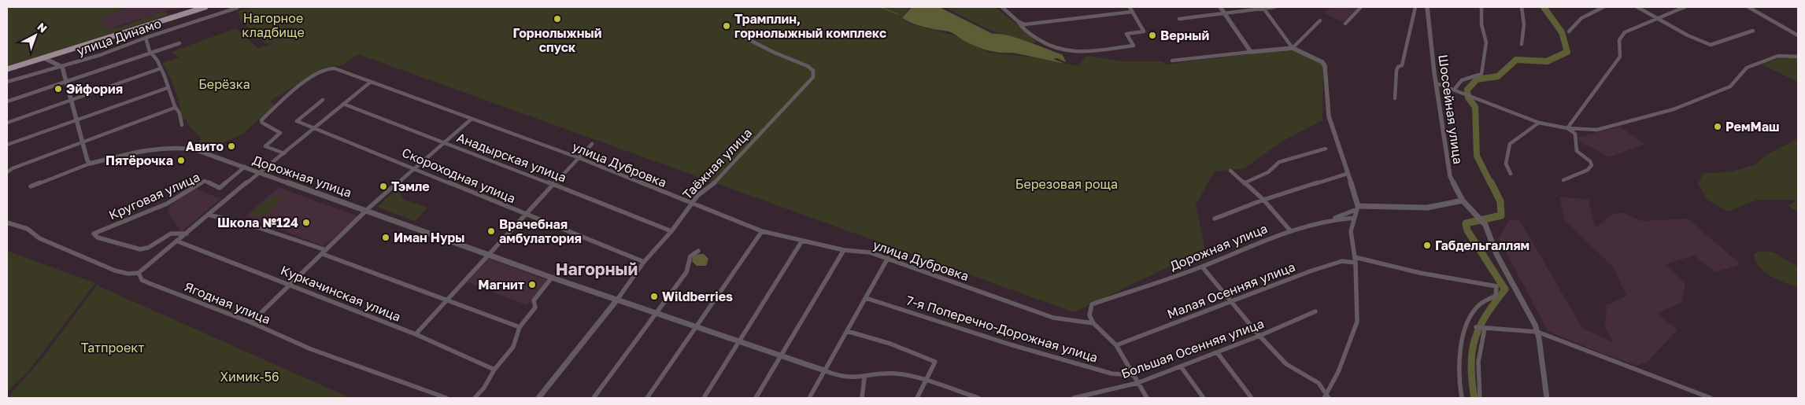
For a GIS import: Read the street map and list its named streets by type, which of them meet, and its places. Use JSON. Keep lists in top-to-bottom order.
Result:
{
  "streets": {
    "street": [
      "улица Динамо",
      "Шоссейная улица",
      "Анадырская улица",
      "Таёжная улица",
      "улица Дубровка",
      "Скороходная улица",
      "Дорожная улица",
      "Круговая улица",
      "Малая Осенняя улица",
      "Куркачинская улица",
      "Ягодная улица",
      "7-я Поперечно-Дорожная улица",
      "Большая Осенняя улица"
    ]
  },
  "crossings": [
    ["Анадырская улица", "Таёжная улица"],
    ["Таёжная улица", "улица Дубровка"],
    ["Таёжная улица", "Скороходная улица"],
    ["Таёжная улица", "Дорожная улица"],
    ["улица Дубровка", "Дорожная улица"],
    ["Дорожная улица", "Круговая улица"]
  ],
  "districts": ["Нагорный"],
  "parks": [
    "Нагорное кладбище",
    "Берёзка",
    "Березовая роща",
    "Татпроект",
    "Химик-56"
  ],
  "places": [
    "Горнолыжный спуск",
    "Трамплин, горнолыжный комплекс",
    "Верный",
    "Эйфория",
    "РемМаш",
    "Авито",
    "Пятёрочка",
    "Тэмле",
    "Школа №124",
    "Врачебная амбулатория",
    "Иман Нуры",
    "Габдельгаллям",
    "Магнит",
    "Wildberries"
  ],
  "north": "top right"
}
